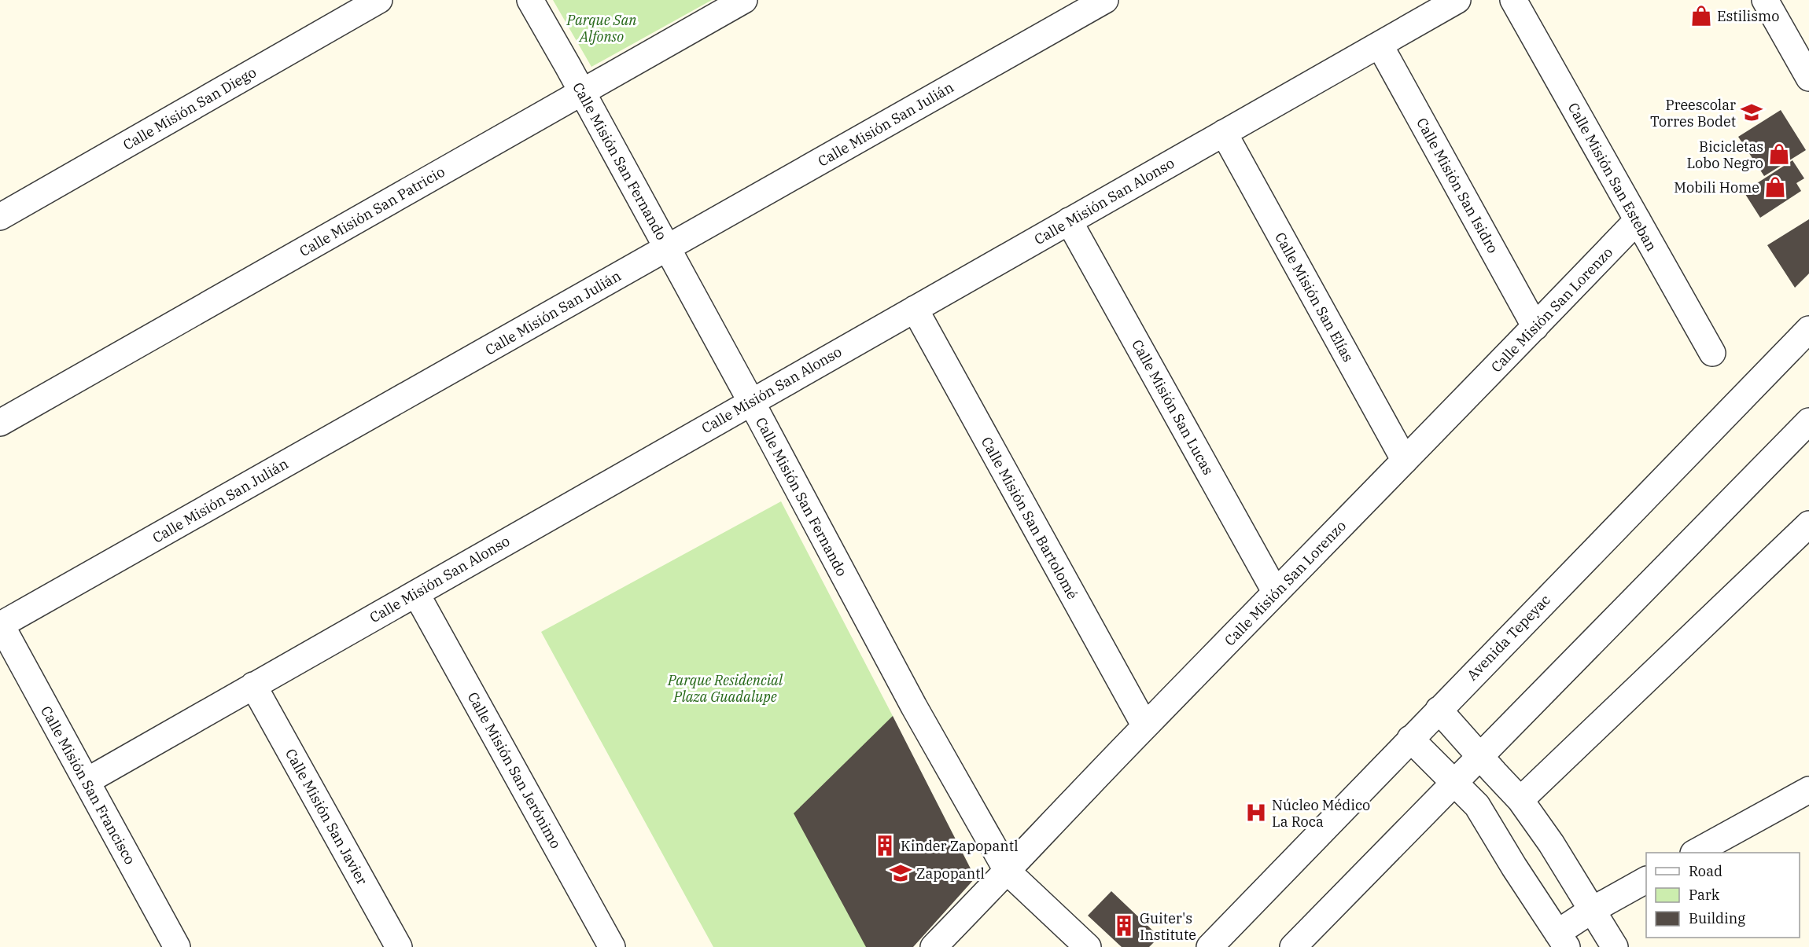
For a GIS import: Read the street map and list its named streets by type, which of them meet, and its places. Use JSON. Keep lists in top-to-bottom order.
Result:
{
  "streets": {
    "street": [
      "Calle Misión San Diego",
      "Calle Misión San Julián",
      "Calle Misión San Fernando",
      "Calle Misión San Esteban",
      "Calle Misión San Isidro",
      "Calle Misión San Alonso",
      "Calle Misión San Patricio",
      "Calle Misión San Elías",
      "Calle Misión San Lorenzo",
      "Calle Misión San Lucas",
      "Calle Misión San Bartolomé",
      "Avenida Tepeyac",
      "Calle Misión San Jerónimo",
      "Calle Misión San Francisco",
      "Calle Misión San Javier"
    ]
  },
  "crossings": [
    ["Calle Misión San Julián", "Calle Misión San Fernando"],
    ["Calle Misión San Julián", "Calle Misión San Francisco"],
    ["Calle Misión San Fernando", "Calle Misión San Alonso"],
    ["Calle Misión San Fernando", "Calle Misión San Patricio"],
    ["Calle Misión San Fernando", "Calle Misión San Lorenzo"],
    ["Calle Misión San Esteban", "Calle Misión San Lorenzo"],
    ["Calle Misión San Isidro", "Calle Misión San Alonso"],
    ["Calle Misión San Isidro", "Calle Misión San Lorenzo"],
    ["Calle Misión San Alonso", "Calle Misión San Elías"],
    ["Calle Misión San Alonso", "Calle Misión San Lucas"],
    ["Calle Misión San Alonso", "Calle Misión San Bartolomé"],
    ["Calle Misión San Alonso", "Calle Misión San Jerónimo"],
    ["Calle Misión San Alonso", "Calle Misión San Francisco"],
    ["Calle Misión San Alonso", "Calle Misión San Javier"],
    ["Calle Misión San Elías", "Calle Misión San Lorenzo"],
    ["Calle Misión San Lorenzo", "Calle Misión San Lucas"],
    ["Calle Misión San Lorenzo", "Calle Misión San Bartolomé"]
  ],
  "parks": ["Parque San Alfonso", "Parque Residencial Plaza Guadalupe"],
  "places": {
    "shop": ["Estilismo", "Bicicletas Lobo Negro", "Mobili Home"],
    "school or university": ["Preescolar Torres Bodet", "Zapopantl"],
    "hospital": ["Núcleo Médico La Roca"],
    "building": ["Kinder Zapopantl", "Guiter's Institute"]
  },
  "legend": ["Road", "Park", "Building"]
}
